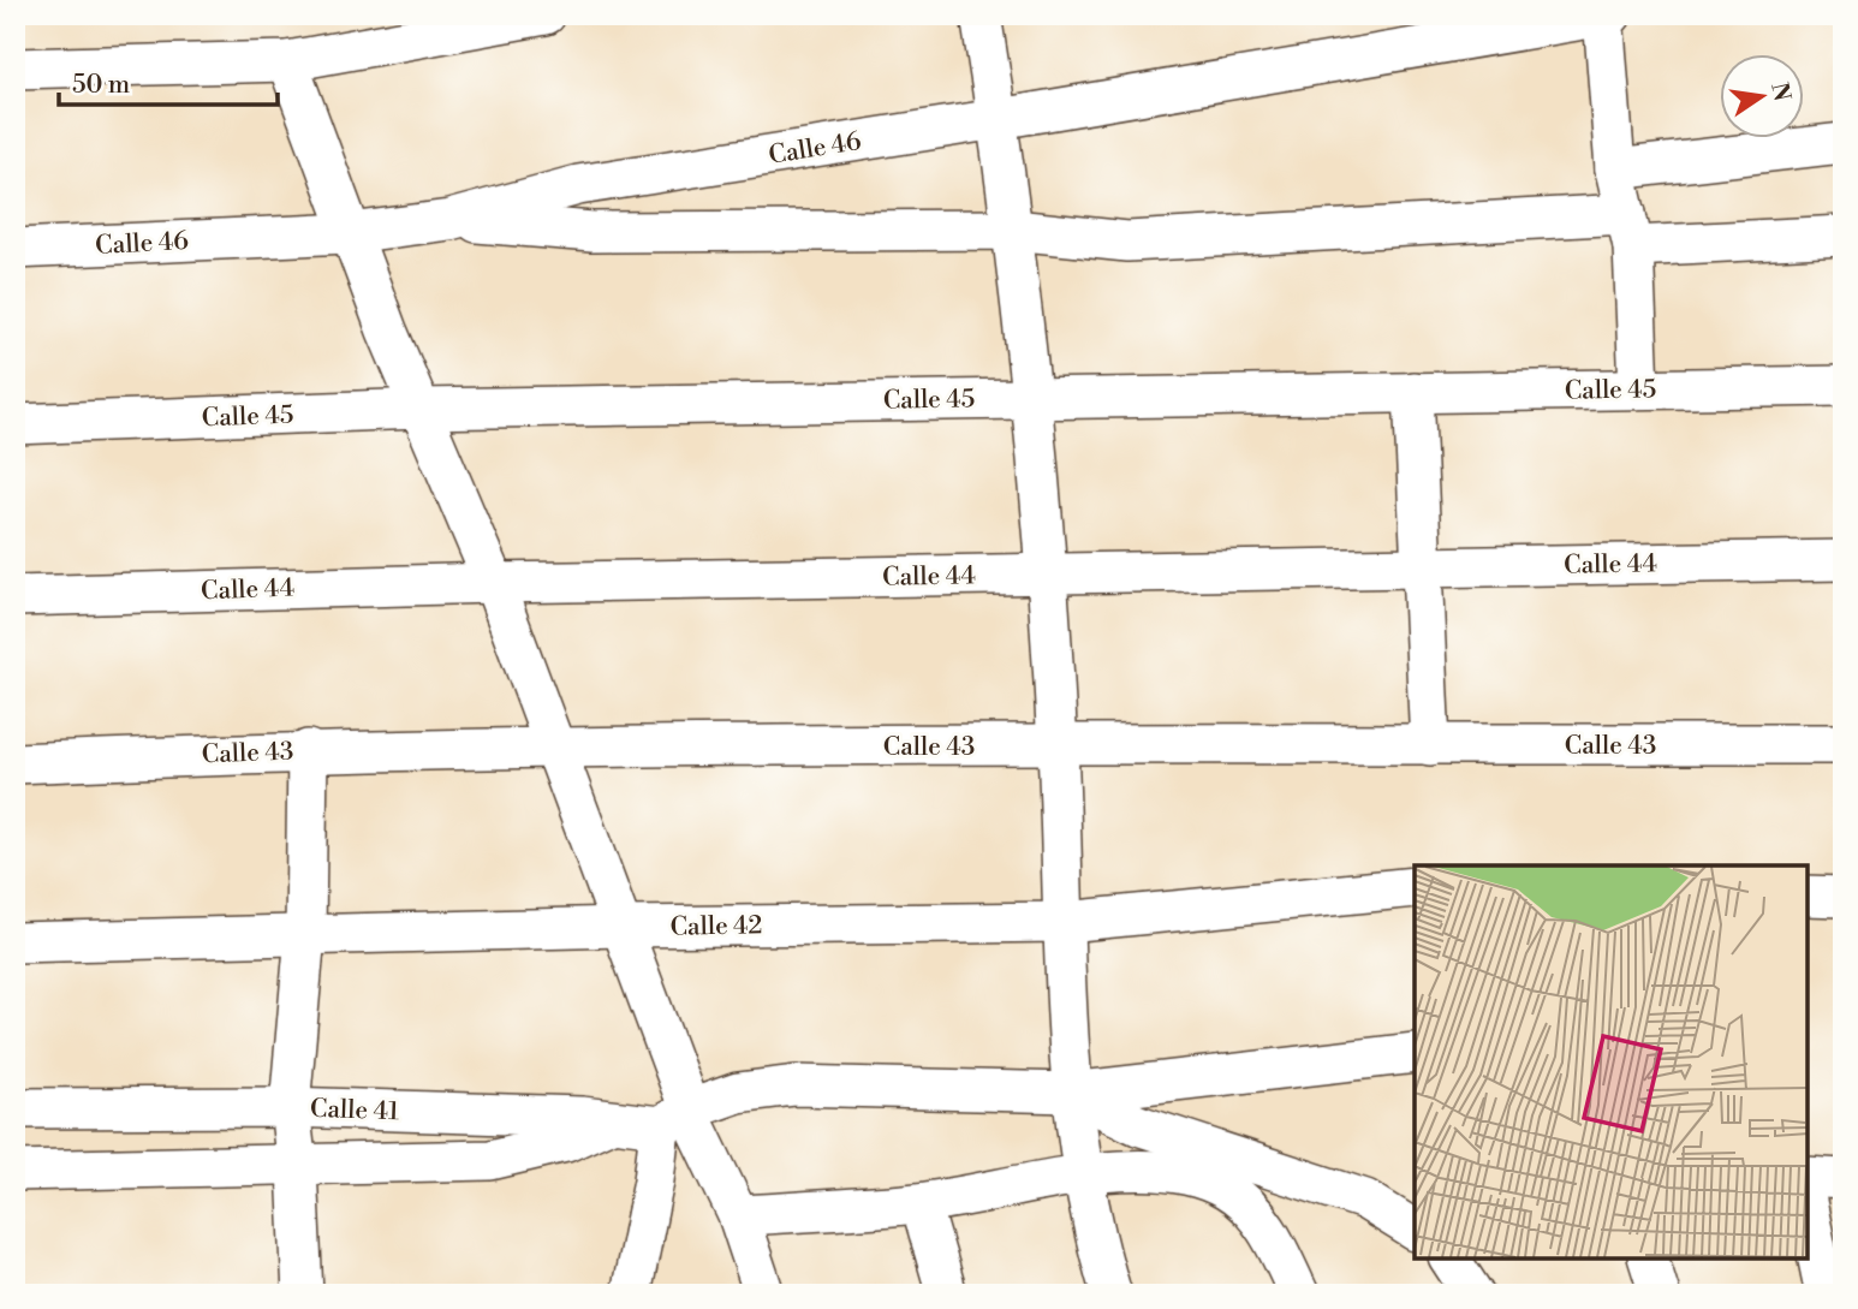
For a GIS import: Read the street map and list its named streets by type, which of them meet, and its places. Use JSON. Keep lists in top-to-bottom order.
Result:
{
  "streets": {
    "street": [
      "Calle 46",
      "Calle 45",
      "Calle 44",
      "Calle 43",
      "Calle 42",
      "Calle 41"
    ]
  },
  "scale_bar": "50 m",
  "north": "right"
}
